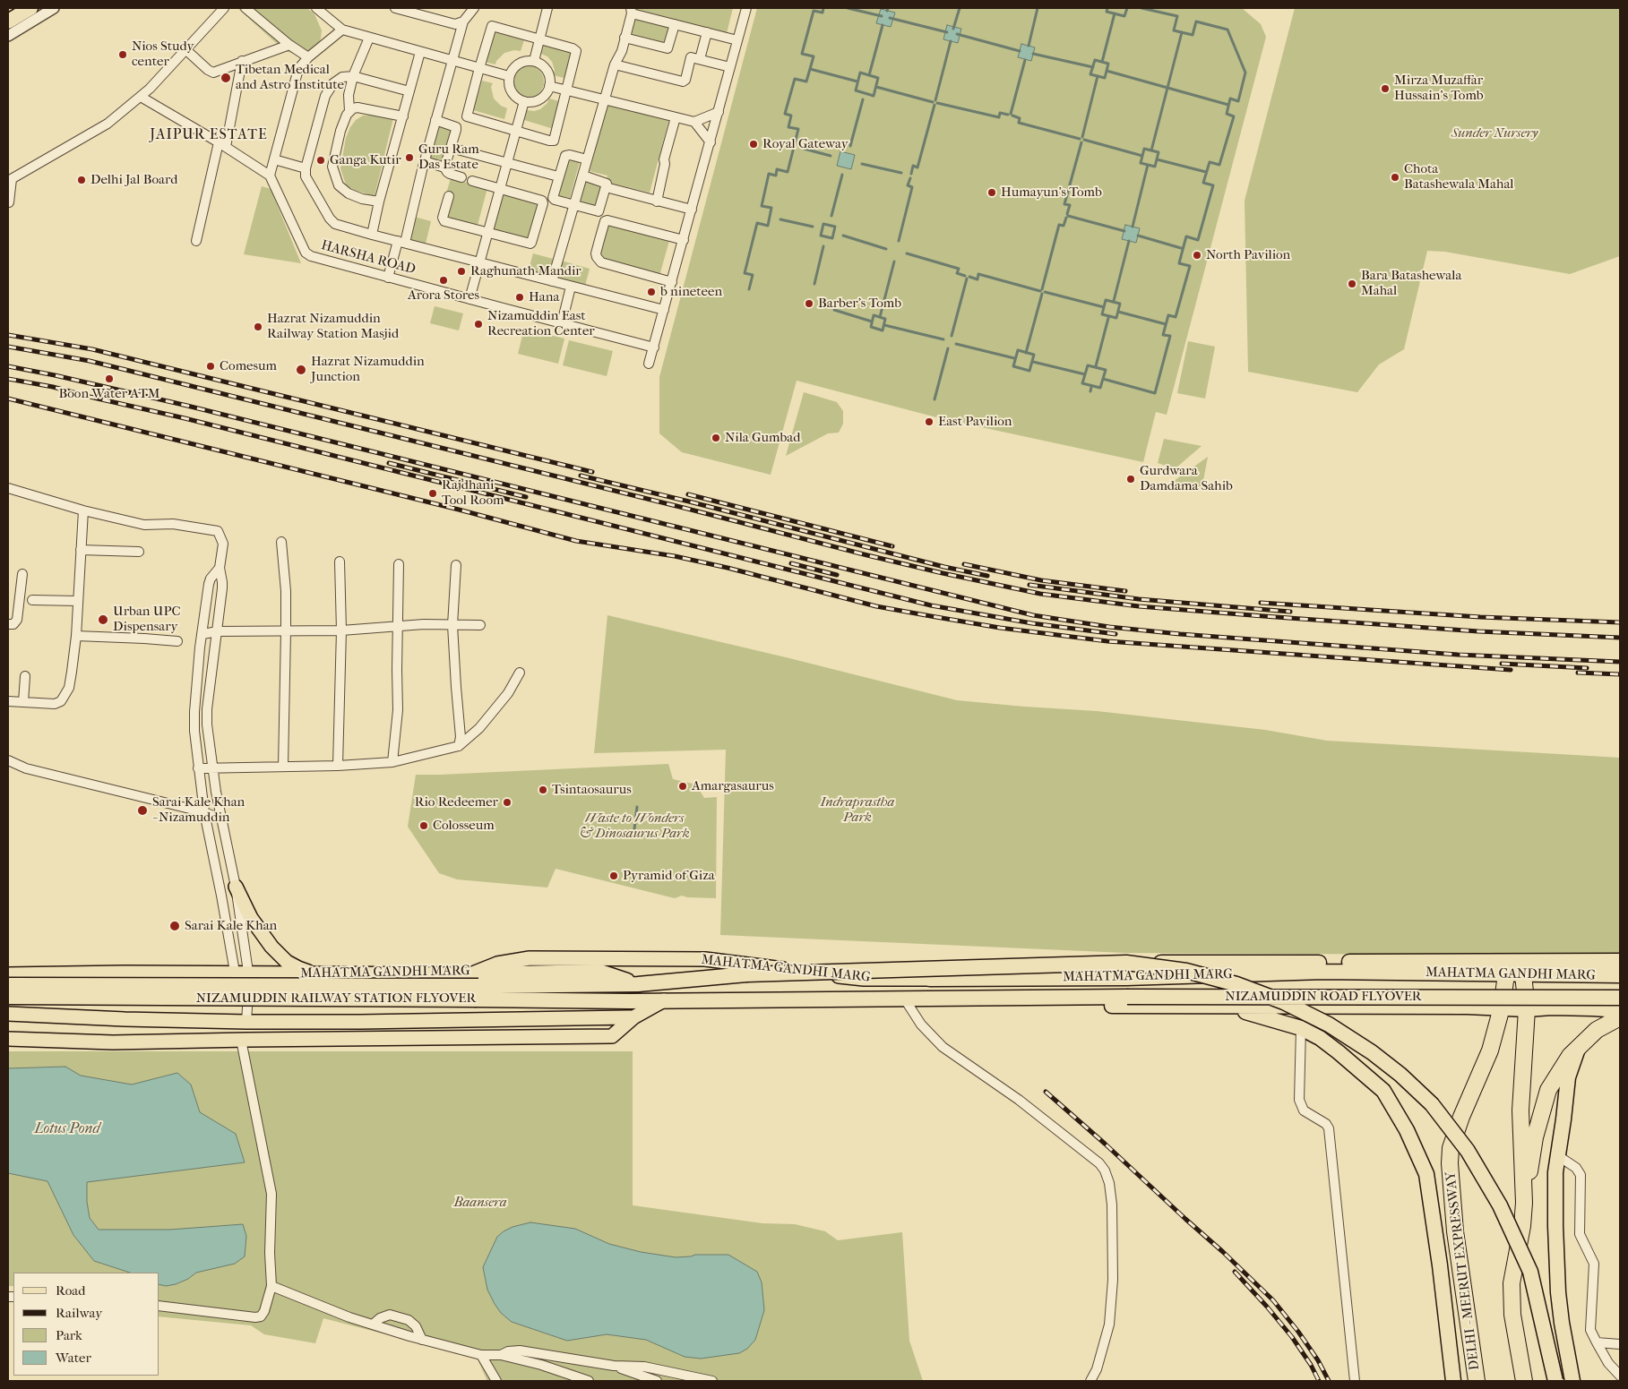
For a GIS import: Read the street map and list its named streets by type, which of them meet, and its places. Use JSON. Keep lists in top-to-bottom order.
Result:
{
  "streets": {
    "highway": [
      "MAHATMA GANDHI MARG",
      "NIZAMUDDIN ROAD FLYOVER",
      "NIZAMUDDIN RAILWAY STATION FLYOVER",
      "DELHI - MEERUT EXPRESSWAY"
    ],
    "street": ["HARSHA ROAD"]
  },
  "crossings": [
    ["MAHATMA GANDHI MARG", "NIZAMUDDIN ROAD FLYOVER"],
    ["MAHATMA GANDHI MARG", "NIZAMUDDIN RAILWAY STATION FLYOVER"],
    ["MAHATMA GANDHI MARG", "DELHI - MEERUT EXPRESSWAY"]
  ],
  "districts": ["JAIPUR ESTATE"],
  "water": ["Lotus Pond"],
  "parks": [
    "Sunder Nursery",
    "Indraprastha Park",
    "Waste to Wonders & Dinosaurus Park",
    "Baansera"
  ],
  "places": [
    "Nios Study center",
    "Tibetan Medical and Astro Institute",
    "Mirza Muzaffar Hussain’s Tomb",
    "Royal Gateway",
    "Guru Ram Das Estate",
    "Ganga Kutir",
    "Chota Batashewala Mahal",
    "Delhi Jal Board",
    "Humayun's Tomb",
    "North Pavilion",
    "Raghunath Mandir",
    "Arora Stores",
    "Bara Batashewala Mahal",
    "b nineteen",
    "Hana",
    "Barber's Tomb",
    "Nizamuddin East Recreation Center",
    "Hazrat Nizamuddin Railway Station Masjid",
    "Comesum",
    "Hazrat Nizamuddin Junction",
    "Boon Water ATM",
    "East Pavilion",
    "Nila Gumbad",
    "Gurdwara Damdama Sahib",
    "Rajdhani Tool Room",
    "Urban UPC Dispensary",
    "Amargasaurus",
    "Tsintaosaurus",
    "Rio Redeemer",
    "Sarai Kale Khan - Nizamuddin",
    "Colosseum",
    "Pyramid of Giza",
    "Sarai Kale Khan"
  ],
  "legend": [
    "Road",
    "Railway",
    "Park",
    "Water"
  ]
}
